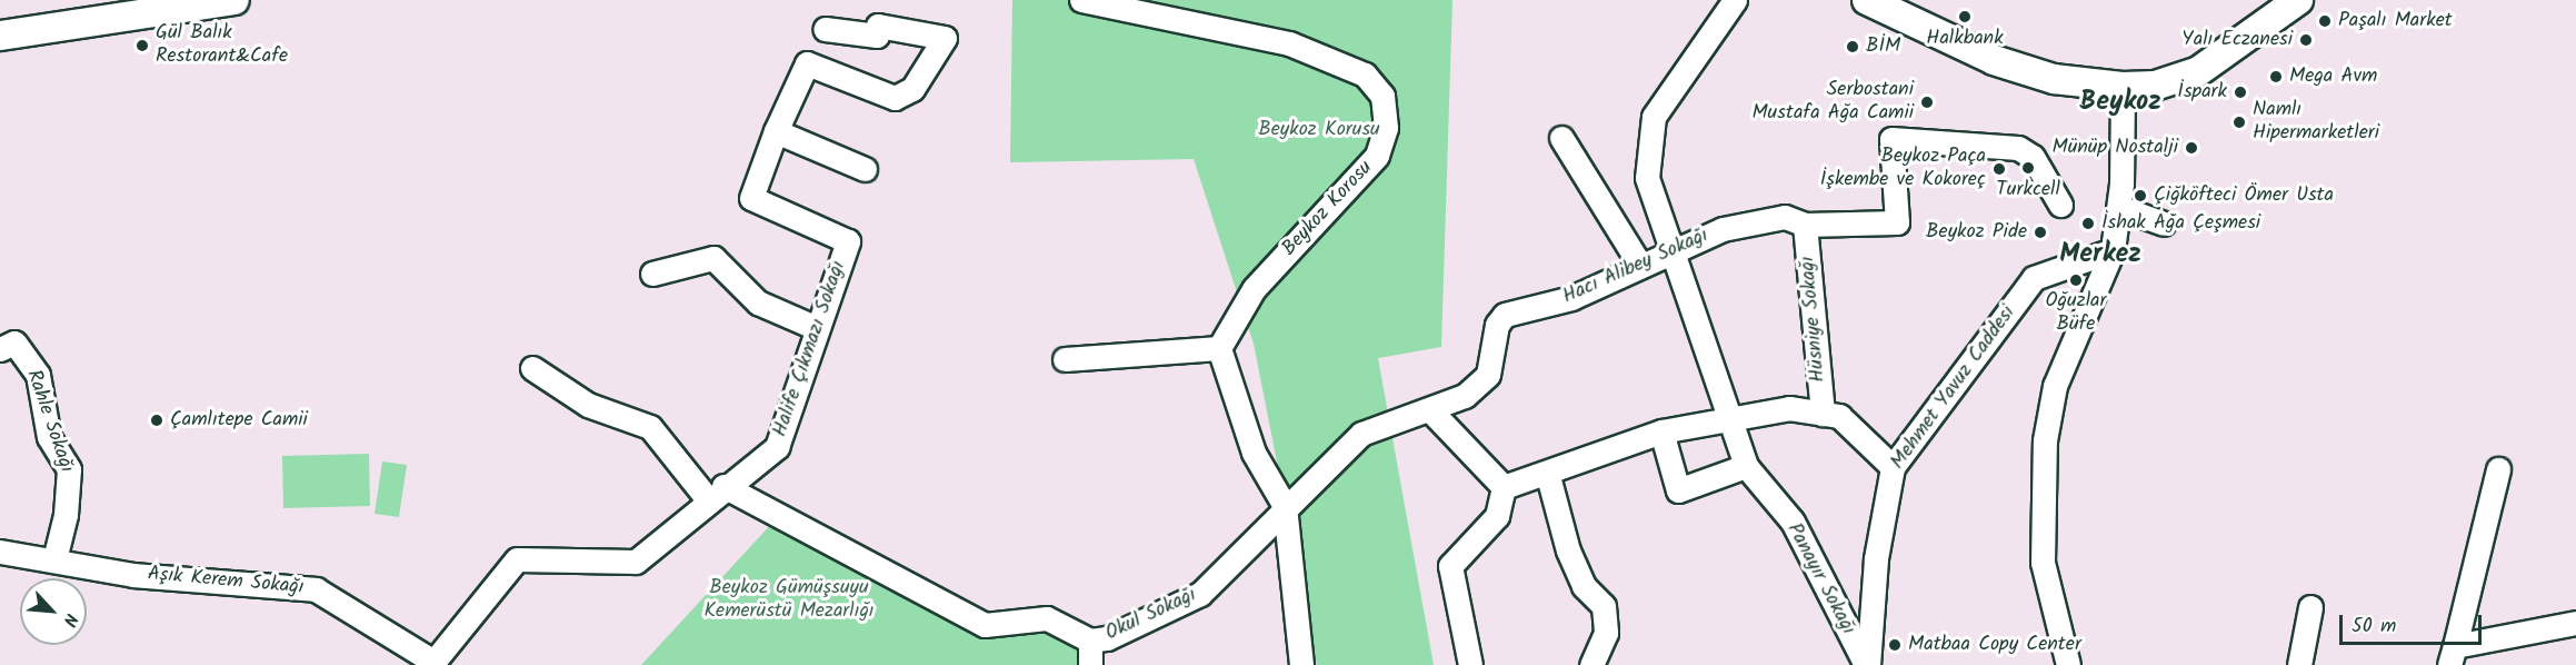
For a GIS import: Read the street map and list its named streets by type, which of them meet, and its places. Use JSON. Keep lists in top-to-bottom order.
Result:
{
  "streets": {
    "street": [
      "Beykoz Korosu",
      "Hacı Alibey Sokağı",
      "Hüsniye Sokağı",
      "Halife Çıkmazı Sokağı",
      "Mehmet Yavuz Caddesi",
      "Rahle Sokağı",
      "Panayır Sokağı",
      "Aşık Kerem Sokağı",
      "Okul Sokağı"
    ]
  },
  "crossings": [
    ["Hacı Alibey Sokağı", "Hüsniye Sokağı"],
    ["Hacı Alibey Sokağı", "Panayır Sokağı"],
    ["Hacı Alibey Sokağı", "Okul Sokağı"],
    ["Halife Çıkmazı Sokağı", "Aşık Kerem Sokağı"],
    ["Halife Çıkmazı Sokağı", "Okul Sokağı"],
    ["Mehmet Yavuz Caddesi", "Panayır Sokağı"],
    ["Rahle Sokağı", "Aşık Kerem Sokağı"]
  ],
  "districts": ["Beykoz", "Merkez"],
  "parks": ["Beykoz Korusu", "Beykoz Gümüşsuyu Kemerüstü Mezarlığı"],
  "places": [
    "Halkbank",
    "Paşalı Market",
    "Yalı Eczanesi",
    "Gül Balık Restorant&Cafe",
    "BİM",
    "Mega Avm",
    "İspark",
    "Serbostani Mustafa Ağa Camii",
    "Namlı Hipermarketleri",
    "Münüp Nostalji",
    "Turkcell",
    "Beykoz Paça İşkembe ve Kokoreç",
    "Çiğköfteci Ömer Usta",
    "İshak Ağa Çeşmesi",
    "Beykoz Pide",
    "Oğuzlar Büfe",
    "Çamlıtepe Camii",
    "Matbaa Copy Center"
  ],
  "scale_bar": "50 m",
  "north": "bottom right"
}
